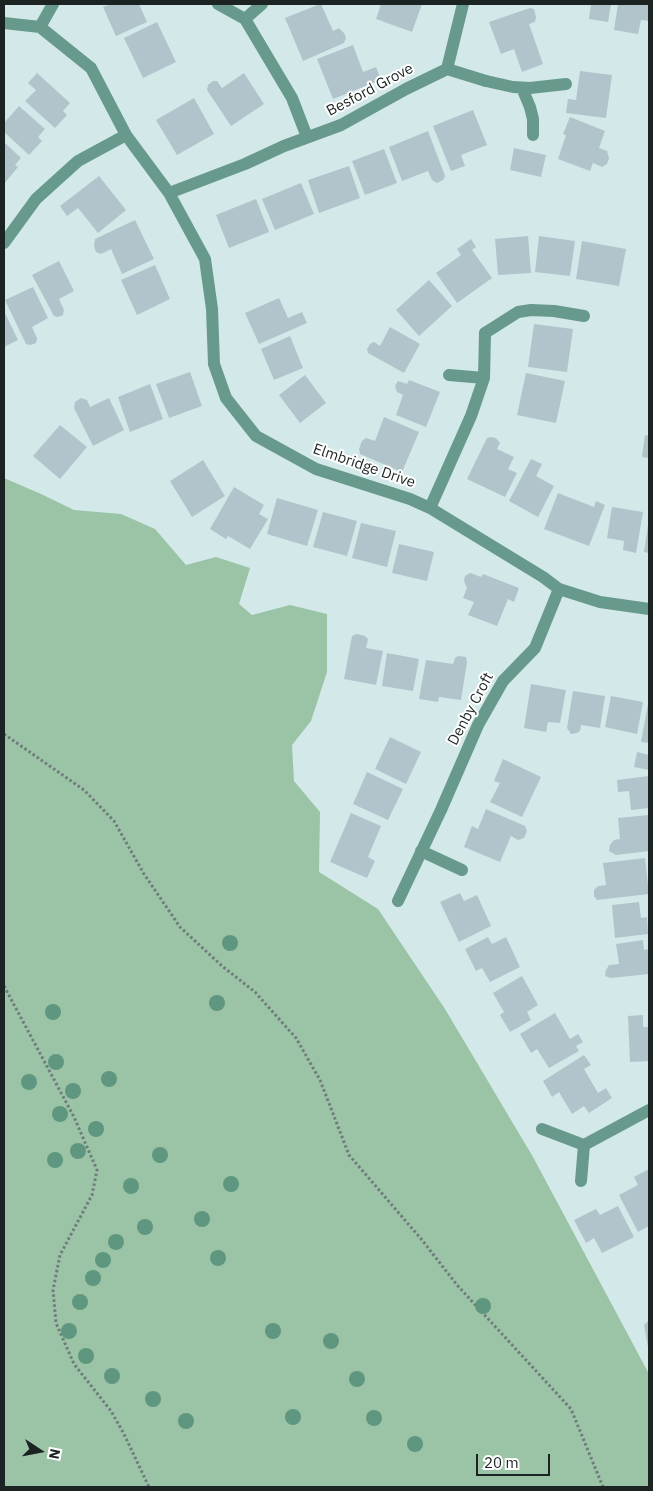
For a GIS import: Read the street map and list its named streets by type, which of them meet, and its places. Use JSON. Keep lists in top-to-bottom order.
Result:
{
  "streets": {
    "street": ["Besford Grove", "Elmbridge Drive", "Denby Croft"]
  },
  "crossings": [
    ["Besford Grove", "Elmbridge Drive"],
    ["Elmbridge Drive", "Denby Croft"]
  ],
  "scale_bar": "20 m",
  "north": "right"
}
